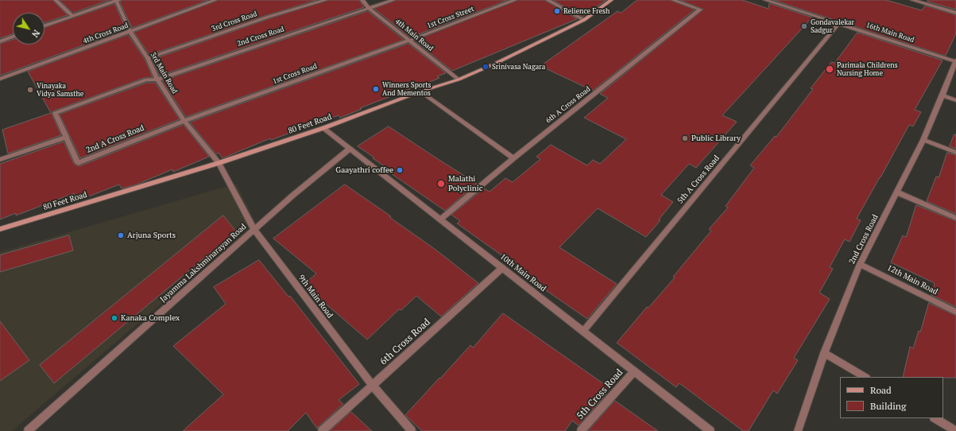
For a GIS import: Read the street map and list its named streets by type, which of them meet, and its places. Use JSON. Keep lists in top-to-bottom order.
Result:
{
  "streets": {
    "main road": ["80 Feet Road"],
    "street": [
      "1st Cross Street",
      "3rd Cross Road",
      "16th Main Road",
      "4th Cross Road",
      "4th Main Road",
      "2nd Cross Road",
      "3rd Main Road",
      "1st Cross Road",
      "6th A Cross Road",
      "2nd A Cross Road",
      "5th A Cross Road",
      "Jayamma Lakshminarayan Road",
      "10th Main Road",
      "12th Main Road",
      "9th Main Road",
      "6th Cross Road",
      "5th Cross Road"
    ]
  },
  "crossings": [
    ["1st Cross Street", "4th Main Road"],
    ["1st Cross Street", "1st Cross Road"],
    ["3rd Cross Road", "3rd Main Road"],
    ["16th Main Road", "2nd Cross Road"],
    ["16th Main Road", "5th A Cross Road"],
    ["4th Cross Road", "3rd Main Road"],
    ["4th Main Road", "2nd Cross Road"],
    ["4th Main Road", "1st Cross Road"],
    ["4th Main Road", "80 Feet Road"],
    ["2nd Cross Road", "3rd Main Road"],
    ["2nd Cross Road", "2nd A Cross Road"],
    ["2nd Cross Road", "12th Main Road"],
    ["3rd Main Road", "1st Cross Road"],
    ["3rd Main Road", "80 Feet Road"],
    ["3rd Main Road", "2nd A Cross Road"],
    ["3rd Main Road", "9th Main Road"],
    ["1st Cross Road", "2nd A Cross Road"],
    ["80 Feet Road", "10th Main Road"],
    ["80 Feet Road", "9th Main Road"],
    ["5th A Cross Road", "10th Main Road"],
    ["Jayamma Lakshminarayan Road", "10th Main Road"],
    ["Jayamma Lakshminarayan Road", "9th Main Road"],
    ["10th Main Road", "6th Cross Road"],
    ["10th Main Road", "5th Cross Road"],
    ["9th Main Road", "6th Cross Road"]
  ],
  "places": [
    "Relience Fresh",
    "Gondavalekar Sadgur",
    "Srinivasa Nagara",
    "Parimala Childrens Nursing Home",
    "Winners Sports And Mementos",
    "Vinayaka Vidya Samsthe",
    "Public Library",
    "Gaayathri coffee",
    "Malathi Polyclinic",
    "Arjuna Sports",
    "Kanaka Complex"
  ],
  "legend": ["Road", "Building"],
  "north": "bottom right"
}
